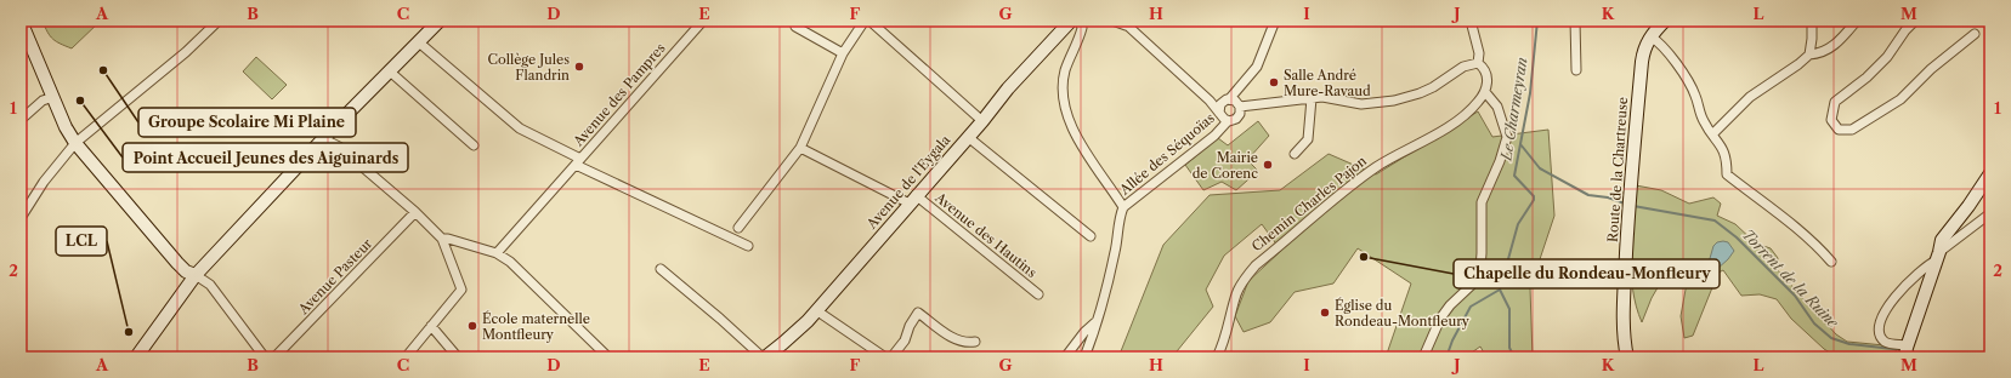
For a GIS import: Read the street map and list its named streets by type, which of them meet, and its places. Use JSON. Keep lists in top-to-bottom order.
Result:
{
  "streets": {
    "street": [
      "Avenue des Pampres",
      "Allée des Séquoïas",
      "Route de la Chartreuse",
      "Avenue de l'Eygala",
      "Chemin Charles Pajon",
      "Avenue des Hautins",
      "Avenue Pasteur"
    ]
  },
  "crossings": [
    ["Avenue de l'Eygala", "Avenue des Hautins"]
  ],
  "water": ["Le Charmeyran", "Torrent de la Ruine"],
  "places": [
    "Collège Jules Flandrin",
    "Groupe Scolaire Mi Plaine",
    "Salle André Mure-Ravaud",
    "Point Accueil Jeunes des Aiguinards",
    "Mairie de Corenc",
    "Chapelle du Rondeau-Monfleury",
    "Église du Rondeau-Montfleury",
    "École maternelle Montfleury",
    "LCL"
  ],
  "grid": {
    "columns": [
      "A",
      "B",
      "C",
      "D",
      "E",
      "F",
      "G",
      "H",
      "I",
      "J",
      "K",
      "L",
      "M"
    ],
    "rows": ["1", "2"]
  }
}
